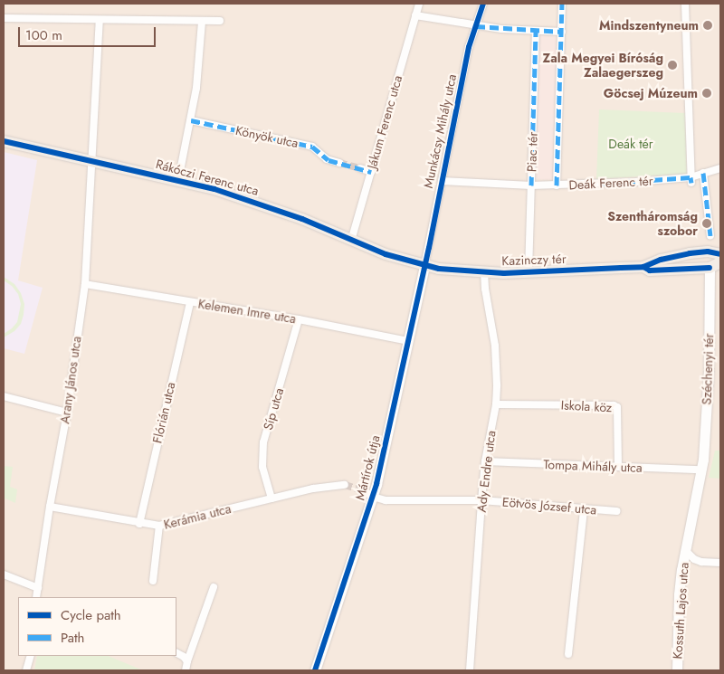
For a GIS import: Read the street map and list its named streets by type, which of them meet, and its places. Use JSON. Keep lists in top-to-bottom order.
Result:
{
  "streets": {
    "main road": ["Rákóczi Ferenc utca", "Kazinczy tér"],
    "street": [
      "Jákum Ferenc utca",
      "Munkácsy Mihály utca",
      "Könyök utca",
      "Piac tér",
      "Deák Ferenc tér",
      "Kelemen Imre utca",
      "Széchenyi tér",
      "Arany János utca",
      "Iskola köz",
      "Síp utca",
      "Flórián utca",
      "Tompa Mihály utca",
      "Mártírok útja",
      "Ady Endre utca",
      "Eötvös József utca",
      "Kerámia utca",
      "Kossuth Lajos utca"
    ]
  },
  "crossings": [
    ["Jákum Ferenc utca", "Rákóczi Ferenc utca"],
    ["Munkácsy Mihály utca", "Rákóczi Ferenc utca"],
    ["Munkácsy Mihály utca", "Deák Ferenc tér"],
    ["Munkácsy Mihály utca", "Kazinczy tér"],
    ["Munkácsy Mihály utca", "Mártírok útja"],
    ["Piac tér", "Deák Ferenc tér"],
    ["Piac tér", "Kazinczy tér"],
    ["Rákóczi Ferenc utca", "Kazinczy tér"],
    ["Rákóczi Ferenc utca", "Arany János utca"],
    ["Rákóczi Ferenc utca", "Mártírok útja"],
    ["Kazinczy tér", "Széchenyi tér"],
    ["Kazinczy tér", "Mártírok útja"],
    ["Kazinczy tér", "Ady Endre utca"],
    ["Kelemen Imre utca", "Arany János utca"],
    ["Kelemen Imre utca", "Síp utca"],
    ["Kelemen Imre utca", "Flórián utca"],
    ["Kelemen Imre utca", "Mártírok útja"],
    ["Széchenyi tér", "Tompa Mihály utca"],
    ["Széchenyi tér", "Kossuth Lajos utca"],
    ["Arany János utca", "Kerámia utca"],
    ["Iskola köz", "Tompa Mihály utca"],
    ["Iskola köz", "Ady Endre utca"],
    ["Síp utca", "Kerámia utca"],
    ["Flórián utca", "Kerámia utca"],
    ["Tompa Mihály utca", "Ady Endre utca"],
    ["Mártírok útja", "Eötvös József utca"],
    ["Ady Endre utca", "Eötvös József utca"]
  ],
  "parks": ["Deák tér"],
  "places": [
    "Mindszentyneum",
    "Zala Megyei Bíróság Zalaegerszeg",
    "Göcsej Múzeum",
    "Szentháromság szobor"
  ],
  "legend": ["Cycle path", "Path"],
  "scale_bar": "100 m"
}
